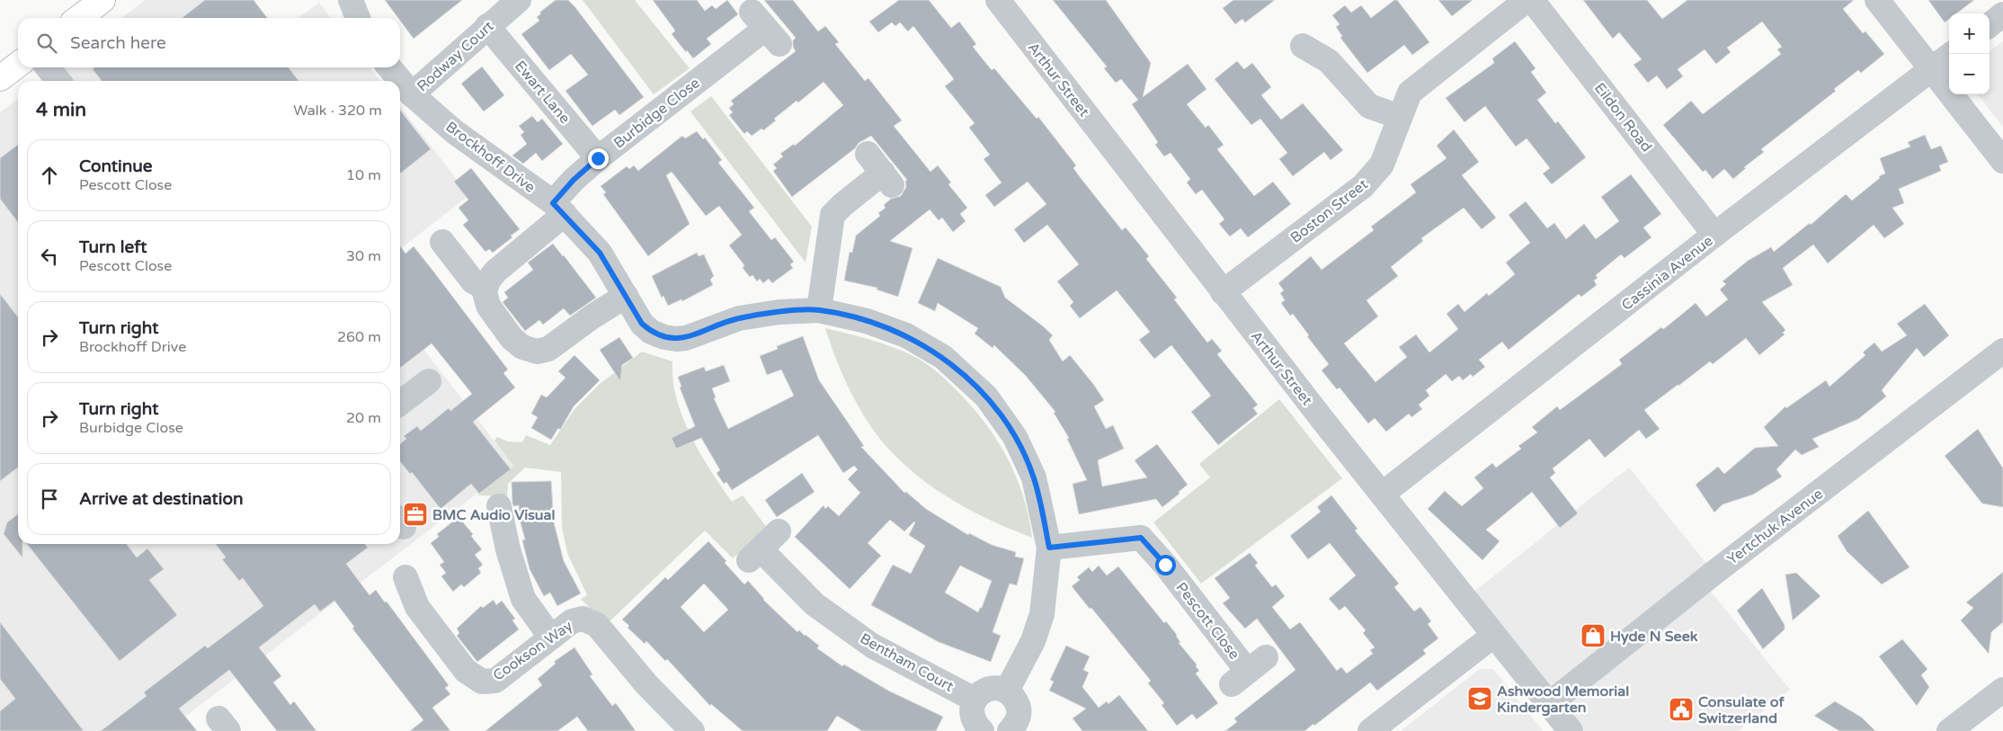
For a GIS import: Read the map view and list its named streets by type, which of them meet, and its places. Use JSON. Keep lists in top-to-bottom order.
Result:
{
  "streets": {
    "street": [
      "Rodway Court",
      "Arthur Street",
      "Ewart Lane",
      "Burbidge Close",
      "Eildon Road",
      "Brockhoff Drive",
      "Boston Street",
      "Cassinia Avenue",
      "Yertchuk Avenue",
      "Pescott Close",
      "Cookson Way",
      "Bentham Court"
    ]
  },
  "crossings": [
    ["Rodway Court", "Ewart Lane"],
    ["Rodway Court", "Brockhoff Drive"],
    ["Arthur Street", "Boston Street"],
    ["Arthur Street", "Cassinia Avenue"],
    ["Arthur Street", "Yertchuk Avenue"],
    ["Ewart Lane", "Burbidge Close"],
    ["Burbidge Close", "Brockhoff Drive"],
    ["Eildon Road", "Cassinia Avenue"],
    ["Brockhoff Drive", "Pescott Close"]
  ],
  "places": {
    "office": ["BMC Audio Visual"],
    "shop": ["Hyde N Seek"],
    "school or university": ["Ashwood Memorial Kindergarten"],
    "public building": ["Consulate of Switzerland"]
  },
  "page": {
    "map_buttons": ["+", "−"],
    "search": "Search here",
    "heading": ["4 min", "Walk · 320 m"],
    "list": [
      ["Continue", "Pescott Close", "10 m"],
      ["Turn left", "Pescott Close", "30 m"],
      ["Turn right", "Brockhoff Drive", "260 m"],
      ["Turn right", "Burbidge Close", "20 m"],
      "Arrive at destination"
    ]
  }
}
